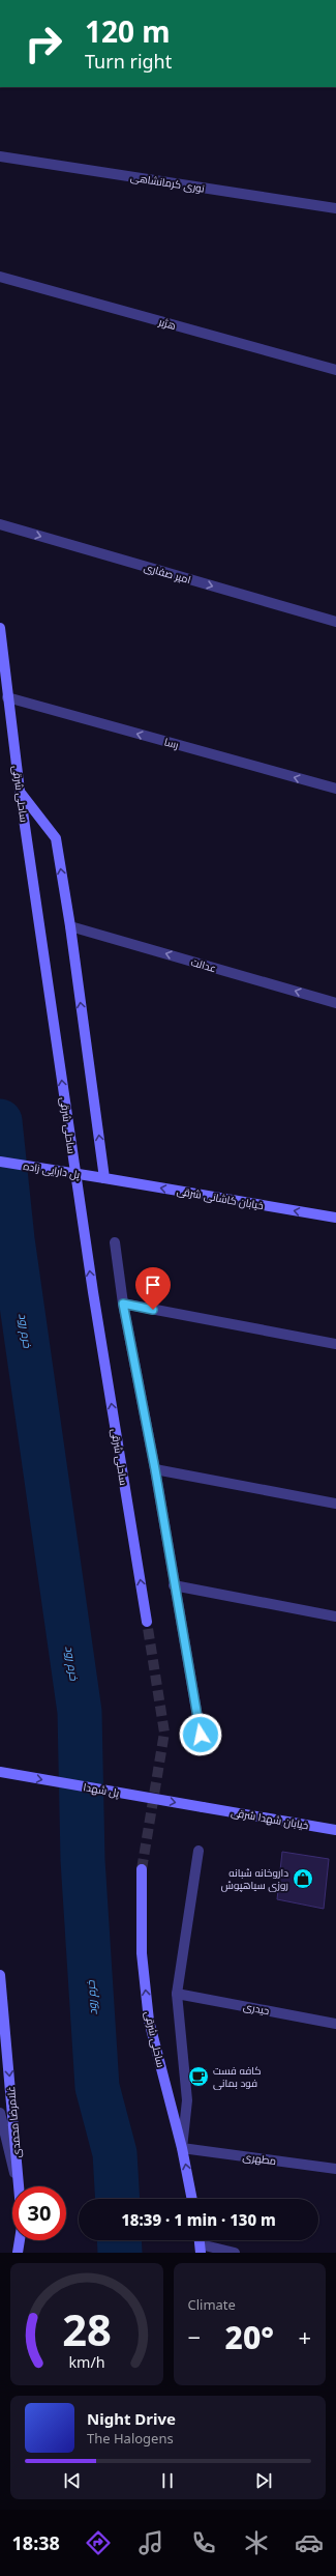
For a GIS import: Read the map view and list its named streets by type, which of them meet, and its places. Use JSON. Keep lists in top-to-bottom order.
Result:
{
  "streets": {
    "main road": [
      "ساحلی شرقی",
      "پل دارایی زاده",
      "خیابان کاشانی شرقی",
      "پل شهدا",
      "خیابان شهدا شرقی",
      "غلامرضا محمدی"
    ],
    "street": [
      "نوری کرمانشاهی",
      "هژبر",
      "امیر صفاری",
      "رسا",
      "عدالت",
      "حیدری",
      "مطهری"
    ]
  },
  "crossings": [
    ["رسا", "ساحلی شرقی"],
    ["ساحلی شرقی", "مطهری"],
    ["پل دارایی زاده", "خیابان کاشانی شرقی"],
    ["پل شهدا", "خیابان شهدا شرقی"]
  ],
  "one_way": [
    "امیر صفاری",
    "رسا",
    "عدالت",
    "خیابان کاشانی شرقی",
    "پل شهدا",
    "غلامرضا محمدی"
  ],
  "water": ["خرم رود"],
  "places": {
    "shop": ["داروخانه شبانه روزی سیاهپوش"],
    "cafe": ["کافه فست فود بمانی"]
  },
  "page": {
    "turn": ["120 m", "Turn right"],
    "limit": "30",
    "trip": "18:39 · 1 min · 130 m",
    "tile": "Climate",
    "heat": ["−", "20°", "+"],
    "song": ["Night Drive", "The Halogens"],
    "tabs": "18:38",
    "gauge": ["28", "km/h"]
  }
}
